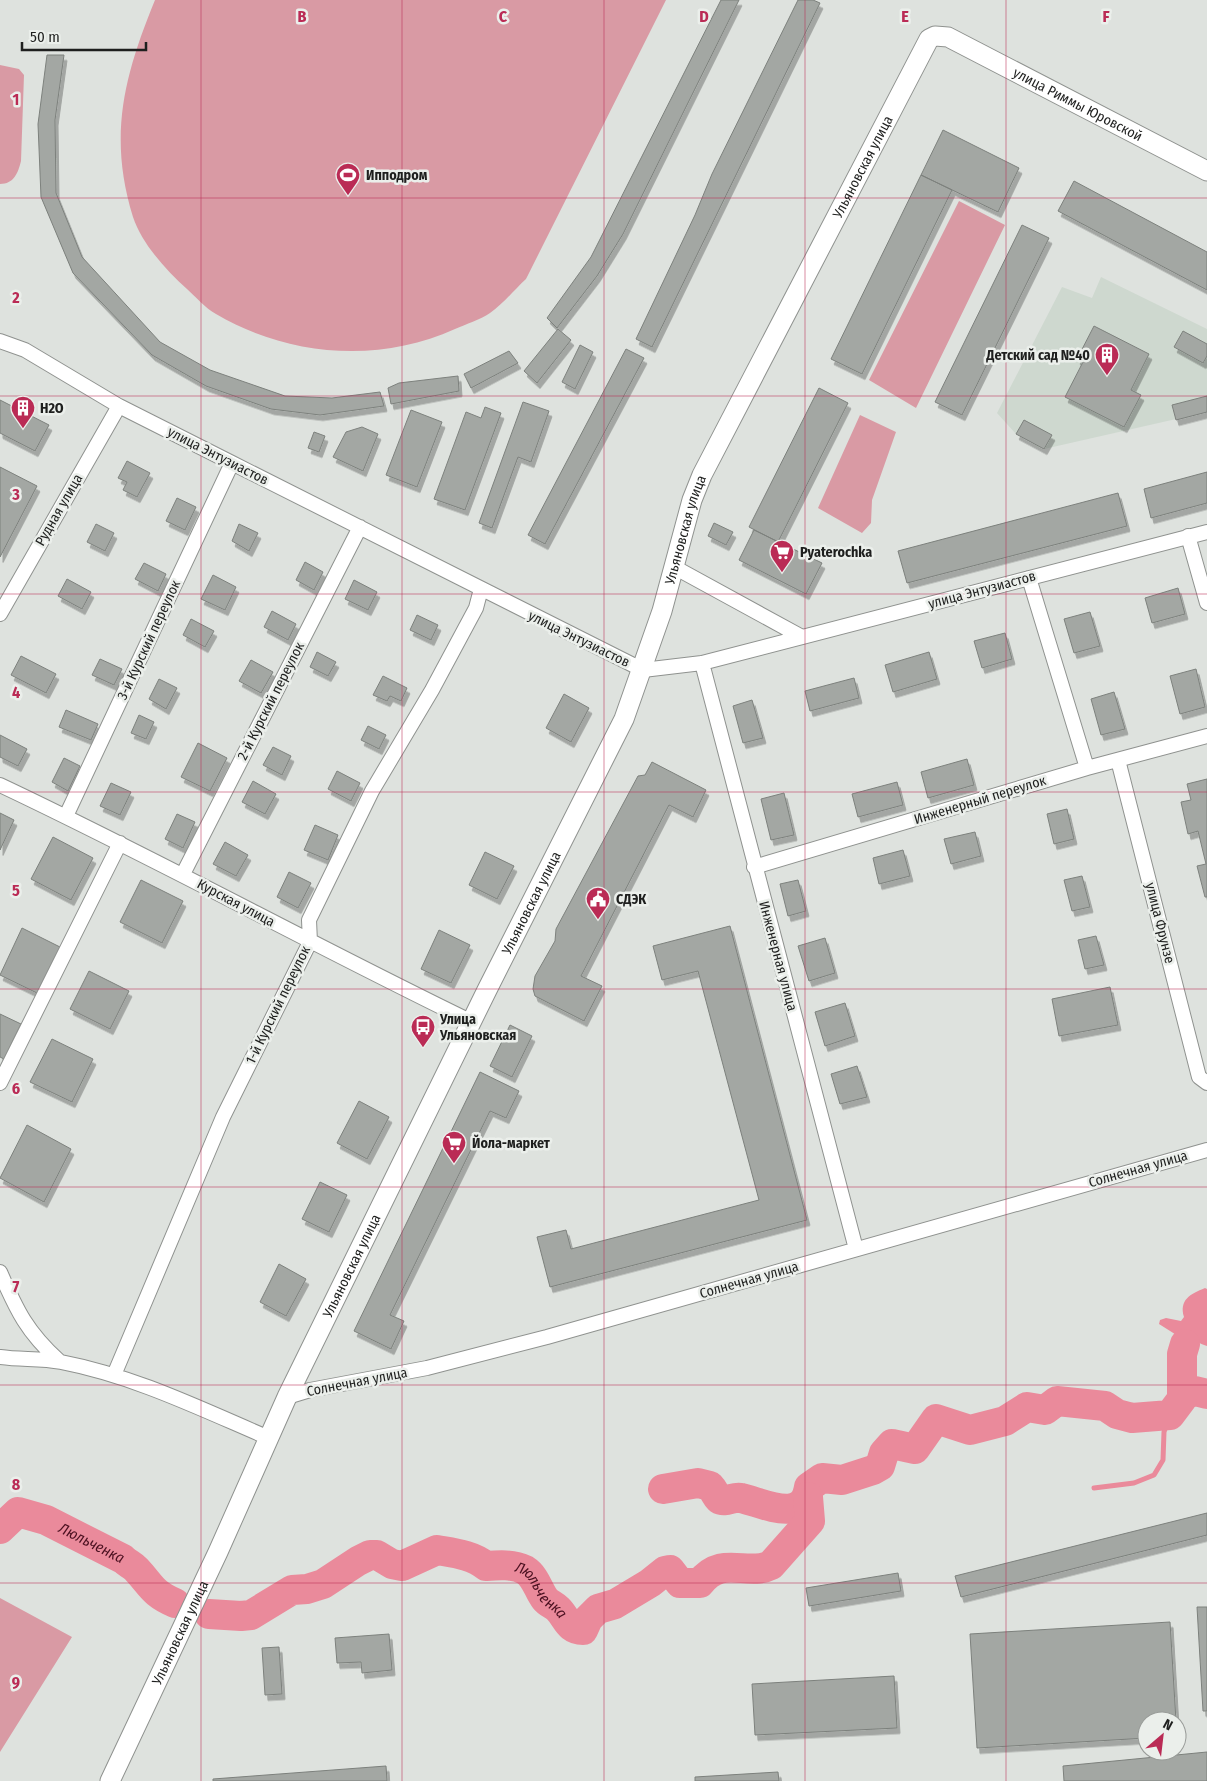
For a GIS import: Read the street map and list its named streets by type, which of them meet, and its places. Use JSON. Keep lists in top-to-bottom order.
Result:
{
  "streets": {
    "main road": ["улица Риммы Юровской", "Ульяновская улица"],
    "street": [
      "улица Энтузиастов",
      "Рудная улица",
      "3-й Курский переулок",
      "2-й Курский переулок",
      "Инженерный переулок",
      "Курская улица",
      "улица Фрунзе",
      "Инженерная улица",
      "1-й Курский переулок",
      "Солнечная улица"
    ]
  },
  "crossings": [
    ["улица Риммы Юровской", "Ульяновская улица"],
    ["Ульяновская улица", "улица Энтузиастов"],
    ["Ульяновская улица", "Курская улица"],
    ["Ульяновская улица", "Солнечная улица"],
    ["улица Энтузиастов", "Рудная улица"],
    ["улица Энтузиастов", "3-й Курский переулок"],
    ["улица Энтузиастов", "2-й Курский переулок"],
    ["улица Энтузиастов", "Инженерная улица"],
    ["улица Энтузиастов", "1-й Курский переулок"],
    ["3-й Курский переулок", "Курская улица"],
    ["2-й Курский переулок", "Курская улица"],
    ["Инженерный переулок", "улица Фрунзе"],
    ["Инженерный переулок", "Инженерная улица"],
    ["Курская улица", "1-й Курский переулок"],
    ["Инженерная улица", "Солнечная улица"]
  ],
  "water": ["Люльченка"],
  "places": {
    "sports": ["Ипподром"],
    "building": ["Детский сад №40", "H2O"],
    "supermarket": ["Pyaterochka", "Йола-маркет"],
    "public building": ["СДЭК"],
    "bus stop": ["Улица Ульяновская"]
  },
  "scale_bar": "50 m",
  "north": "top right",
  "grid": {
    "columns": [
      "B",
      "C",
      "D",
      "E",
      "F"
    ],
    "rows": [
      "1",
      "2",
      "3",
      "4",
      "5",
      "6",
      "7",
      "8",
      "9"
    ]
  }
}
